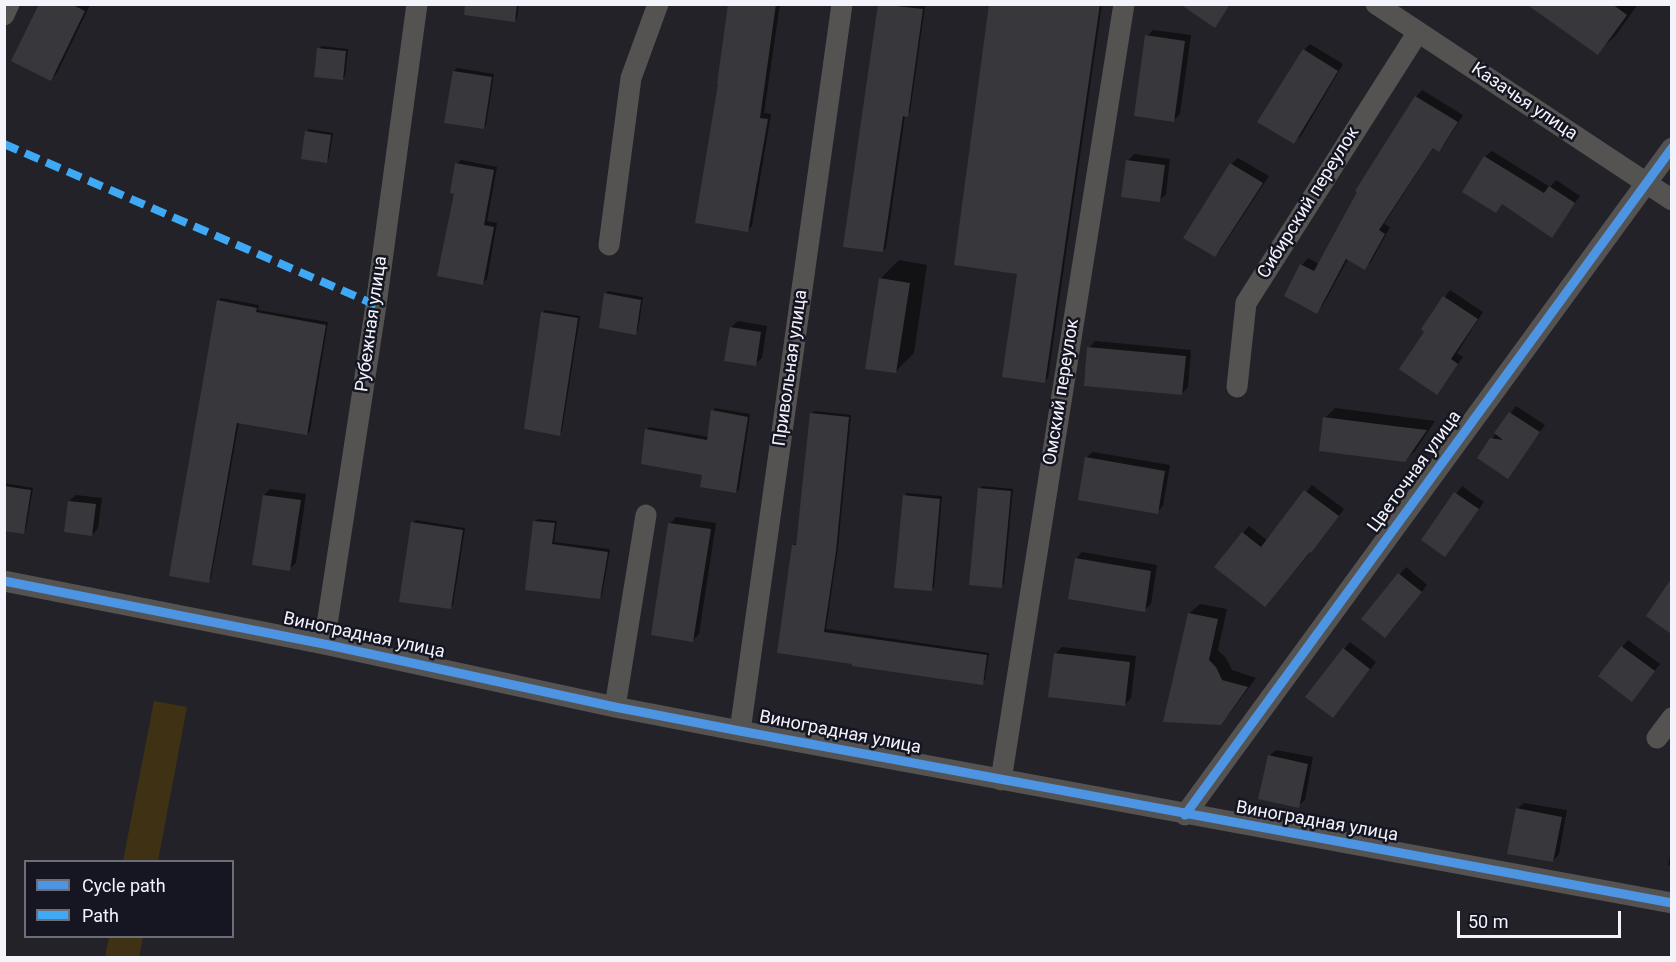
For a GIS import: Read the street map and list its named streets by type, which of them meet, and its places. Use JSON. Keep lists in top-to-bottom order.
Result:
{
  "streets": {
    "street": [
      "Казачья улица",
      "Сибирский переулок",
      "Рубежная улица",
      "Привольная улица",
      "Омский переулок",
      "Цветочная улица",
      "Виноградная улица"
    ]
  },
  "crossings": [
    ["Казачья улица", "Сибирский переулок"],
    ["Казачья улица", "Цветочная улица"],
    ["Рубежная улица", "Виноградная улица"],
    ["Привольная улица", "Виноградная улица"],
    ["Омский переулок", "Виноградная улица"],
    ["Цветочная улица", "Виноградная улица"]
  ],
  "legend": ["Cycle path", "Path"],
  "scale_bar": "50 m"
}
